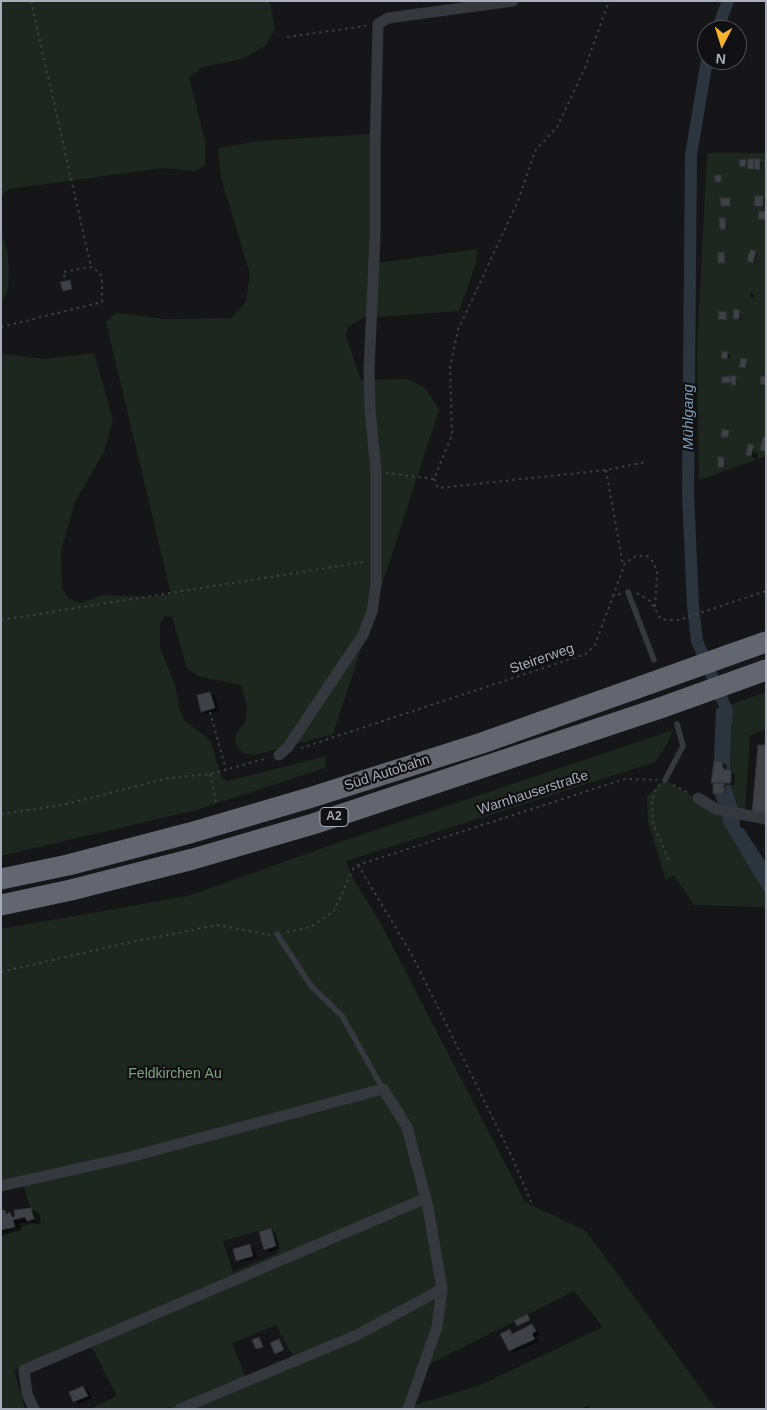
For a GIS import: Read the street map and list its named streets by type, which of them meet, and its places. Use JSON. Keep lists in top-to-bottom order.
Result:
{
  "streets": {
    "highway": ["Süd Autobahn", "A2"],
    "path": ["Steirerweg", "Warnhauserstraße"]
  },
  "water": ["Mühlgang"],
  "parks": ["Feldkirchen Au"],
  "north": "bottom"
}
